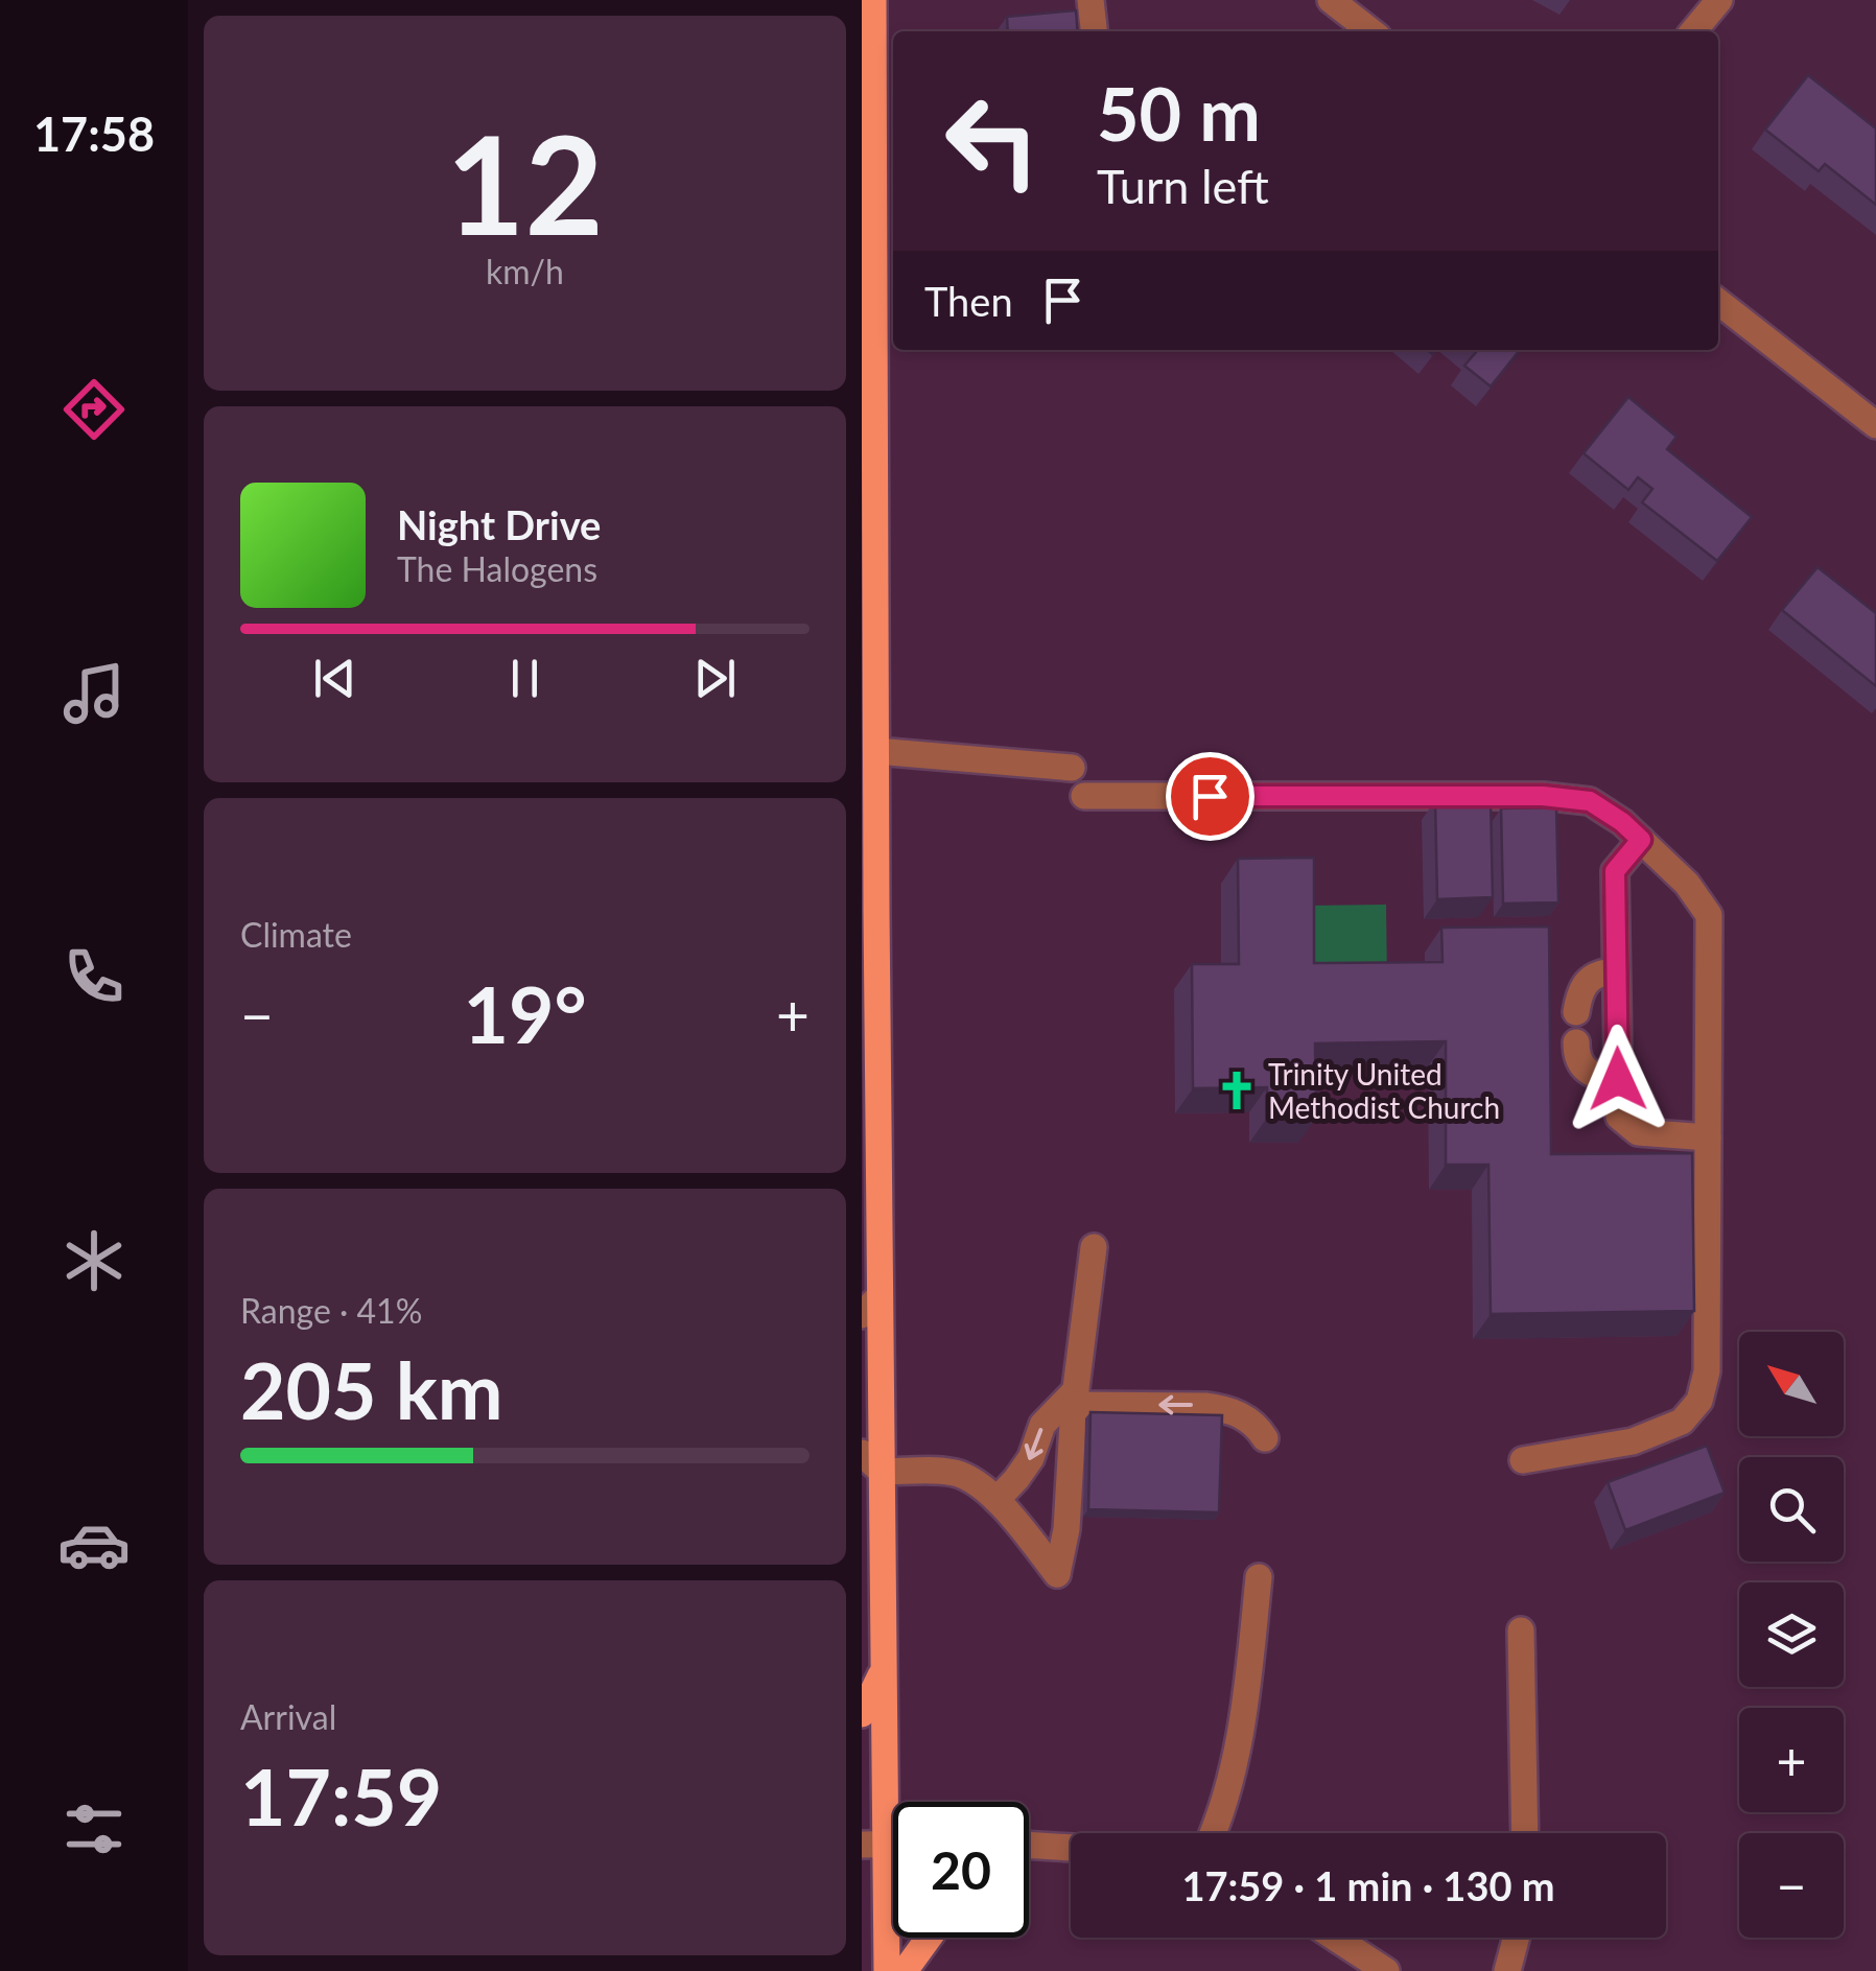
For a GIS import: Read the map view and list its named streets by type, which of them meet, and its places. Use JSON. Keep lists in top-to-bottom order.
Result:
{
  "places": {
    "church": ["Trinity United Methodist Church"]
  },
  "north": "top left",
  "page": {
    "tabs": "17:58",
    "tile": [
      ["12", "km/h"],
      "Climate",
      ["Range · 41%", "205 km"],
      ["Arrival", "17:59"]
    ],
    "turn": ["50 m", "Turn left"],
    "then": "Then",
    "song": ["Night Drive", "The Halogens"],
    "heat": ["−", "19°", "+"],
    "map_buttons": ["+", "−"],
    "limit": "20",
    "trip": "17:59 · 1 min · 130 m"
  }
}
